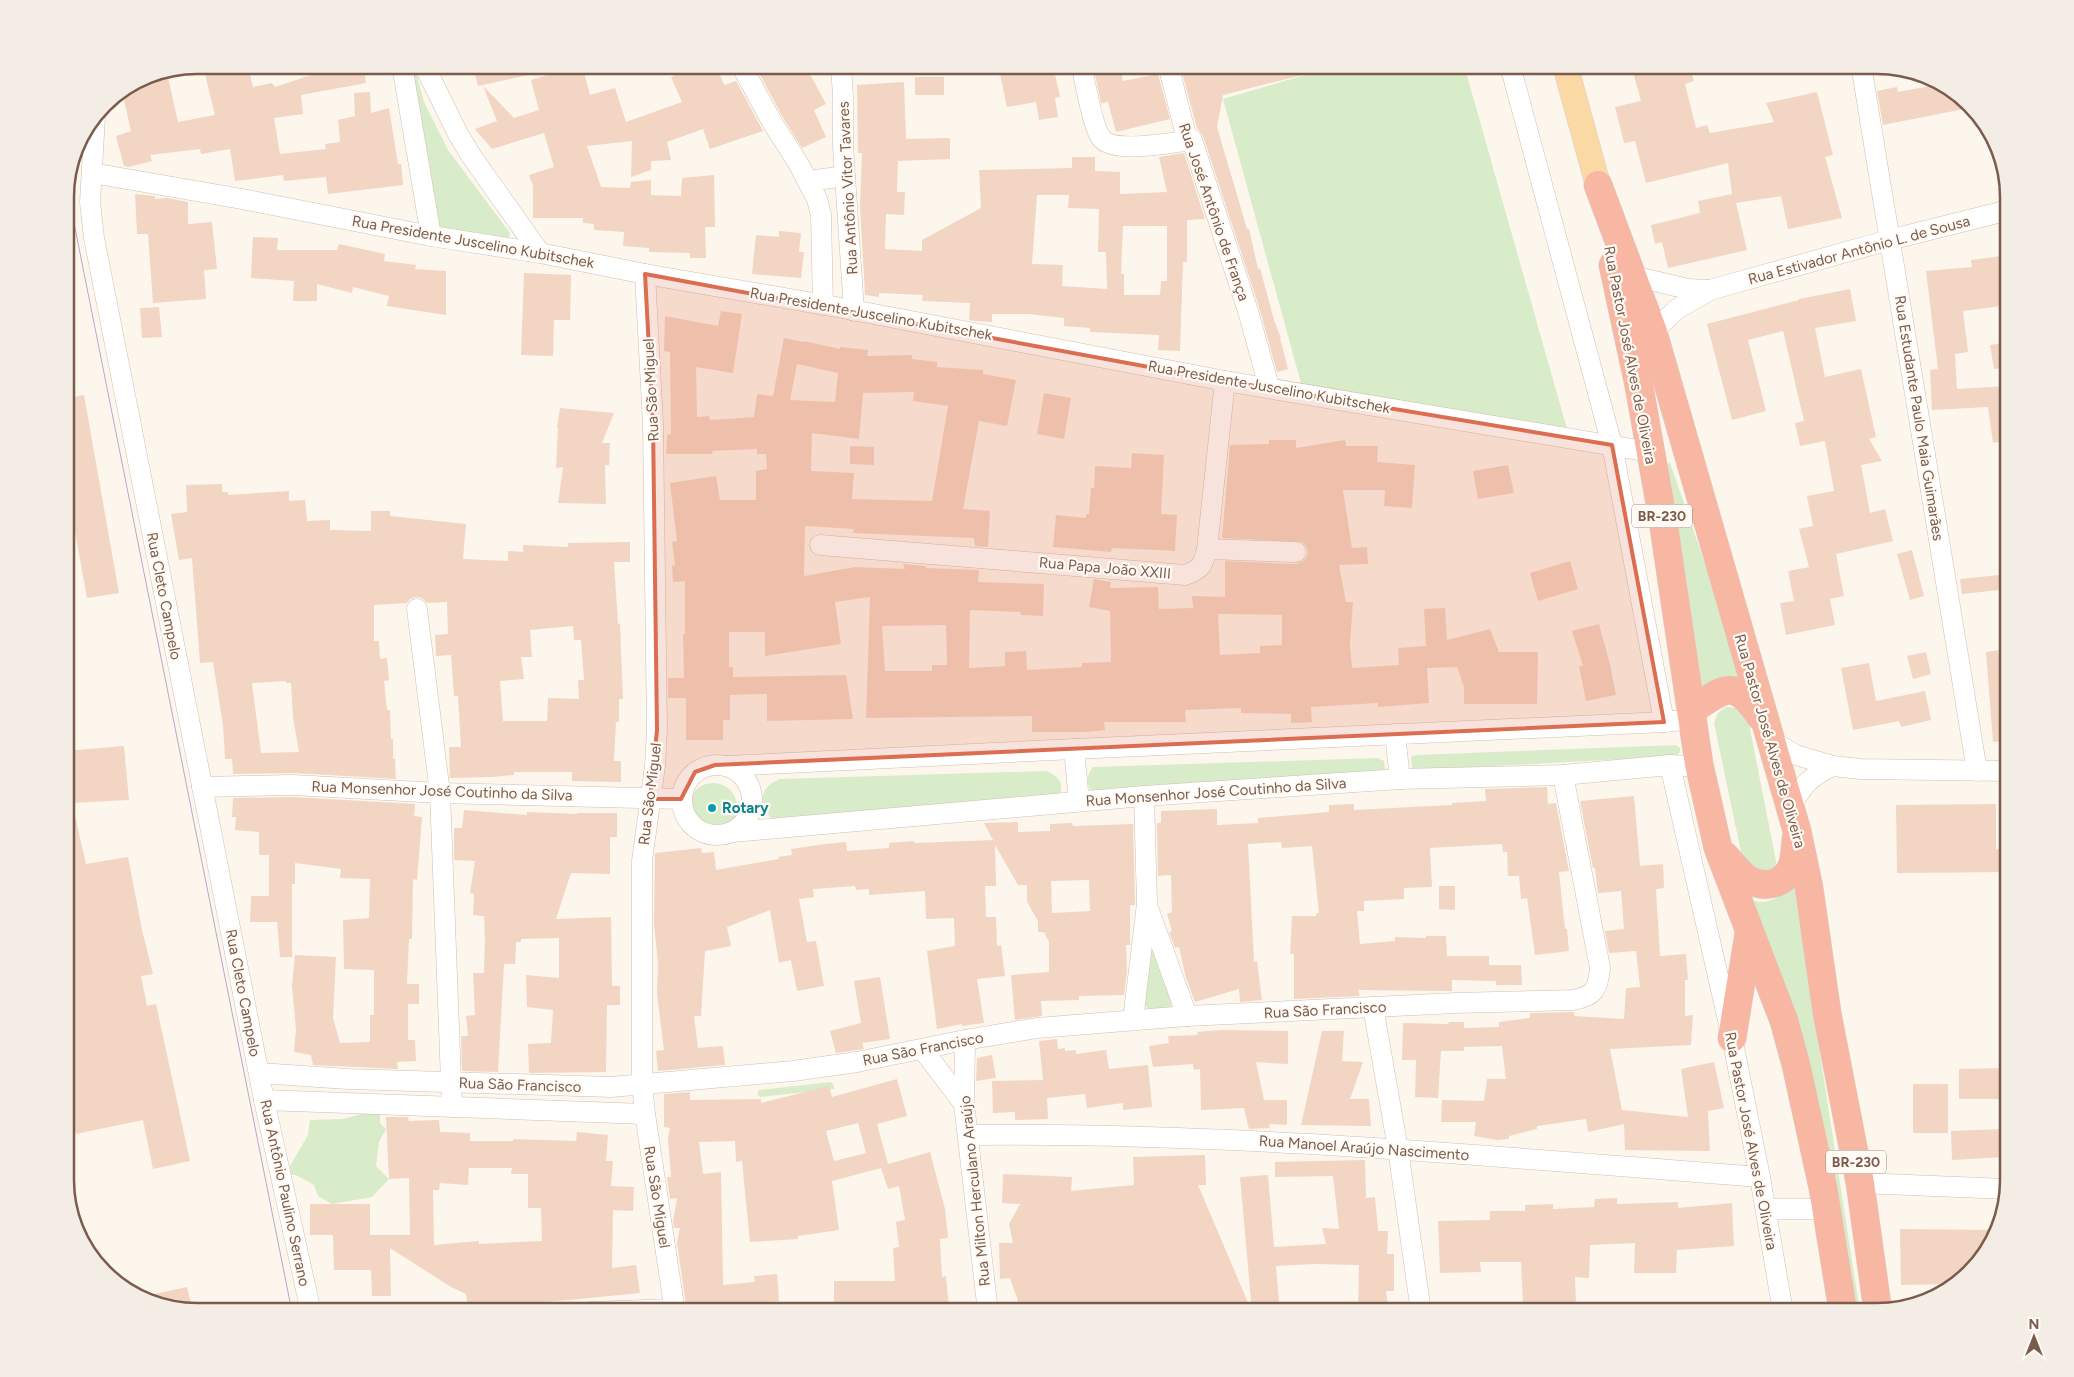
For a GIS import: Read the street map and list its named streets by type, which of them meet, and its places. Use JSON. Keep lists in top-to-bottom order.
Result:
{
  "streets": {
    "highway": ["Rua Pastor José Alves de Oliveira", "BR-230"],
    "street": [
      "Rua Antônio Vitor Tavares",
      "Rua José Antônio de França",
      "Rua Presidente Juscelino Kubitschek",
      "Rua Estivador Antônio L. de Sousa",
      "Rua São Miguel",
      "Rua Estudante Paulo Maia Guimarães",
      "Rua Papa João XXIII",
      "Rua Cleto Campelo",
      "Rua Monsenhor José Coutinho da Silva",
      "Rua São Francisco",
      "Rua Manoel Araújo Nascimento",
      "Rua Milton Herculano Araújo",
      "Rua Antônio Paulino Serrano"
    ]
  },
  "crossings": [
    ["Rua Antônio Vitor Tavares", "Rua Presidente Juscelino Kubitschek"],
    ["Rua José Antônio de França", "Rua Presidente Juscelino Kubitschek"],
    ["Rua Presidente Juscelino Kubitschek", "Rua Pastor José Alves de Oliveira"],
    ["Rua Presidente Juscelino Kubitschek", "Rua São Miguel"],
    ["Rua Presidente Juscelino Kubitschek", "Rua Papa João XXIII"],
    ["Rua Presidente Juscelino Kubitschek", "Rua Cleto Campelo"],
    ["Rua Estivador Antônio L. de Sousa", "Rua Pastor José Alves de Oliveira"],
    ["Rua Estivador Antônio L. de Sousa", "Rua Estudante Paulo Maia Guimarães"],
    ["Rua Pastor José Alves de Oliveira", "Rua Monsenhor José Coutinho da Silva"],
    ["Rua Pastor José Alves de Oliveira", "Rua Manoel Araújo Nascimento"],
    ["Rua São Miguel", "Rua Monsenhor José Coutinho da Silva"],
    ["Rua São Miguel", "Rua São Francisco"],
    ["Rua Cleto Campelo", "Rua Monsenhor José Coutinho da Silva"],
    ["Rua Cleto Campelo", "Rua São Francisco"],
    ["Rua Cleto Campelo", "Rua Antônio Paulino Serrano"],
    ["Rua Monsenhor José Coutinho da Silva", "Rua São Francisco"],
    ["Rua São Francisco", "Rua Milton Herculano Araújo"],
    ["Rua São Francisco", "Rua Antônio Paulino Serrano"],
    ["Rua Manoel Araújo Nascimento", "Rua Milton Herculano Araújo"]
  ],
  "places": ["Rotary"],
  "north": "top"
}
